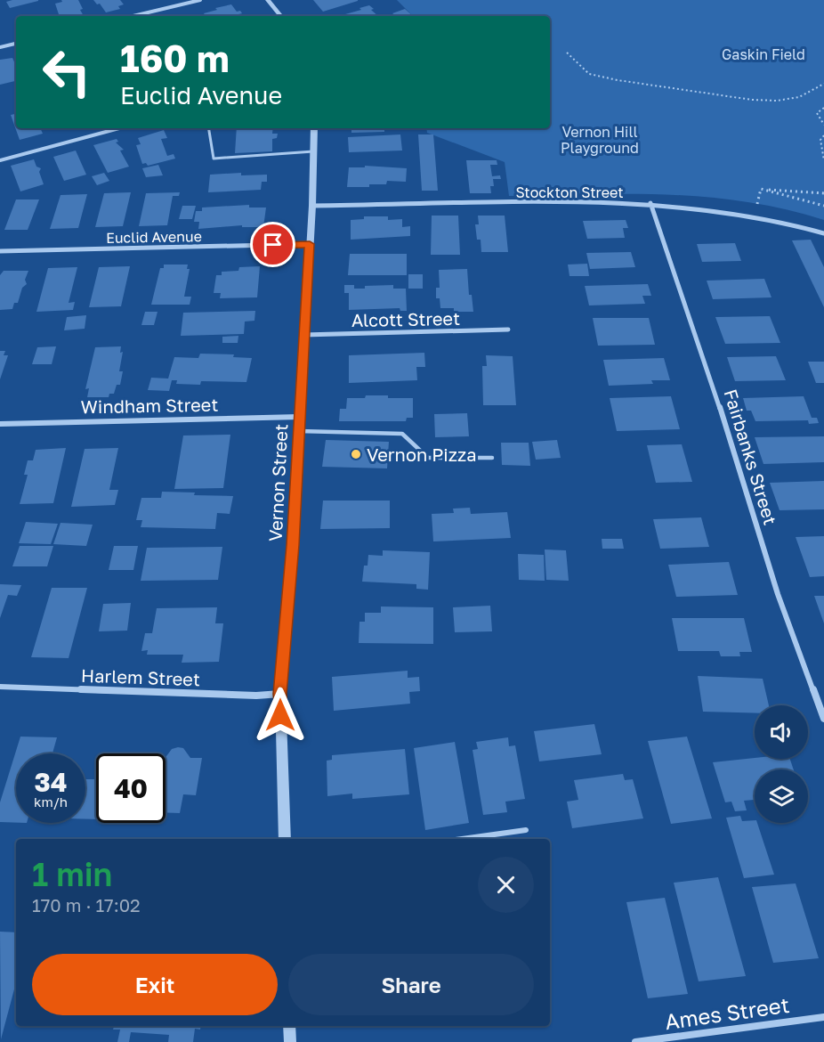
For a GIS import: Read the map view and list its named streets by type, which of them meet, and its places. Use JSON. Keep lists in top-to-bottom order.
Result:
{
  "streets": {
    "street": [
      "Stockton Street",
      "Euclid Avenue",
      "Alcott Street",
      "Windham Street",
      "Fairbanks Street",
      "Vernon Street",
      "Harlem Street",
      "Ames Street"
    ]
  },
  "crossings": [
    ["Stockton Street", "Fairbanks Street"],
    ["Stockton Street", "Vernon Street"],
    ["Euclid Avenue", "Vernon Street"],
    ["Alcott Street", "Vernon Street"],
    ["Windham Street", "Vernon Street"],
    ["Vernon Street", "Harlem Street"]
  ],
  "parks": ["Gaskin Field", "Vernon Hill Playground"],
  "places": ["Vernon Pizza"],
  "page": {
    "turn": ["160 m", "Euclid Avenue"],
    "speed": "34 km/h",
    "limit": "40",
    "heading": ["1 min", "170 m · 17:02"],
    "buttons": ["Exit", "Share"]
  }
}
